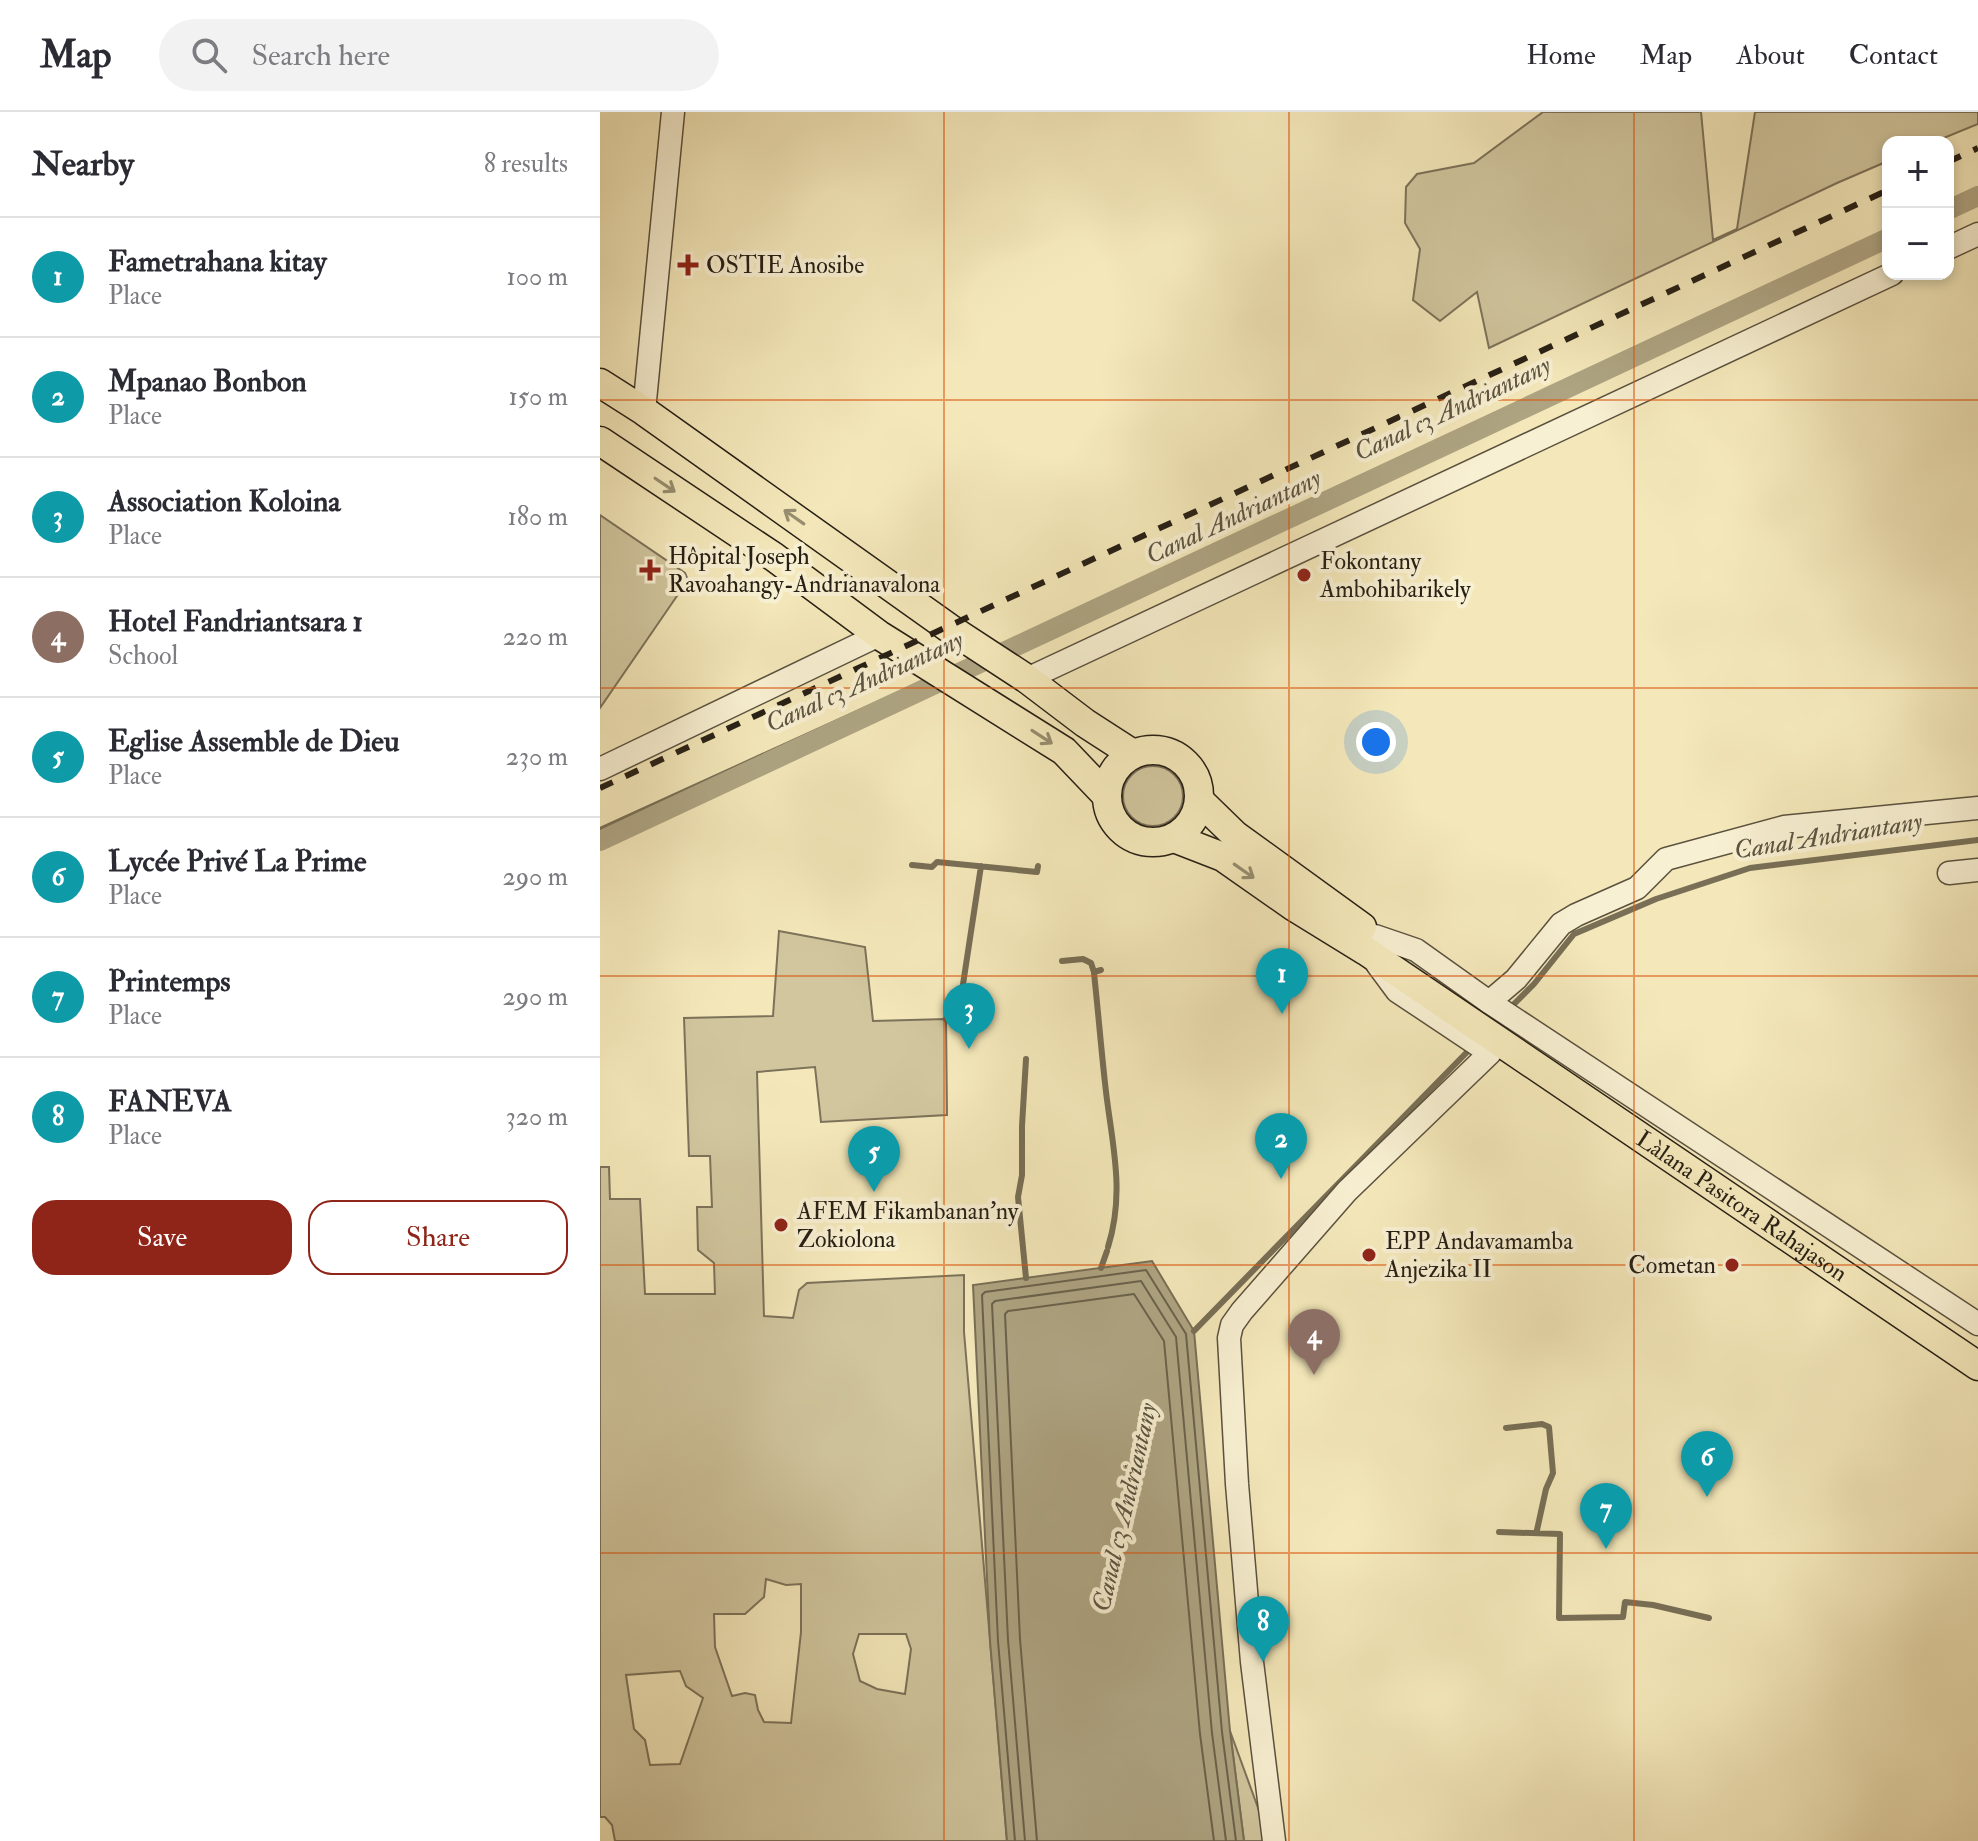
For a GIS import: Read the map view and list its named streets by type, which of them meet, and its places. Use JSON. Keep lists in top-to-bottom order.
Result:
{
  "streets": {
    "main road": ["Làlana Pasitora Rahajason"]
  },
  "water": ["Canal c3 Andriantany", "Canal Andriantany"],
  "places": {
    "health": ["OSTIE Anosibe", "Hôpital Joseph Ravoahangy-Andrianavalona"],
    "other": [
      "Fokontany Ambohibarikely",
      "AFEM Fikambanan'ny Zokiolona",
      "EPP Andavamamba Anjezika II",
      "Cometan"
    ]
  },
  "page": {
    "header": "Map",
    "search": "Search here",
    "nav": [
      "Home",
      "Map",
      "About",
      "Contact"
    ],
    "heading": ["Nearby", "8 results"],
    "map_buttons": ["+", "−"],
    "list": [
      {
        "mark": "1",
        "name": "Fametrahana kitay",
        "note": "Place",
        "value": "100 m"
      },
      {
        "mark": "2",
        "name": "Mpanao Bonbon",
        "note": "Place",
        "value": "150 m"
      },
      {
        "mark": "3",
        "name": "Association Koloina",
        "note": "Place",
        "value": "180 m"
      },
      {
        "mark": "4",
        "name": "Hotel Fandriantsara 1",
        "note": "School",
        "value": "220 m"
      },
      {
        "mark": "5",
        "name": "Eglise Assemble de Dieu",
        "note": "Place",
        "value": "230 m"
      },
      {
        "mark": "6",
        "name": "Lycée Privé La Prime",
        "note": "Place",
        "value": "290 m"
      },
      {
        "mark": "7",
        "name": "Printemps",
        "note": "Place",
        "value": "290 m"
      },
      {
        "mark": "8",
        "name": "FANEVA",
        "note": "Place",
        "value": "320 m"
      }
    ],
    "pins": [
      "1",
      "3",
      "2",
      "5",
      "4",
      "6",
      "7",
      "8"
    ],
    "buttons": ["Save", "Share"]
  }
}
